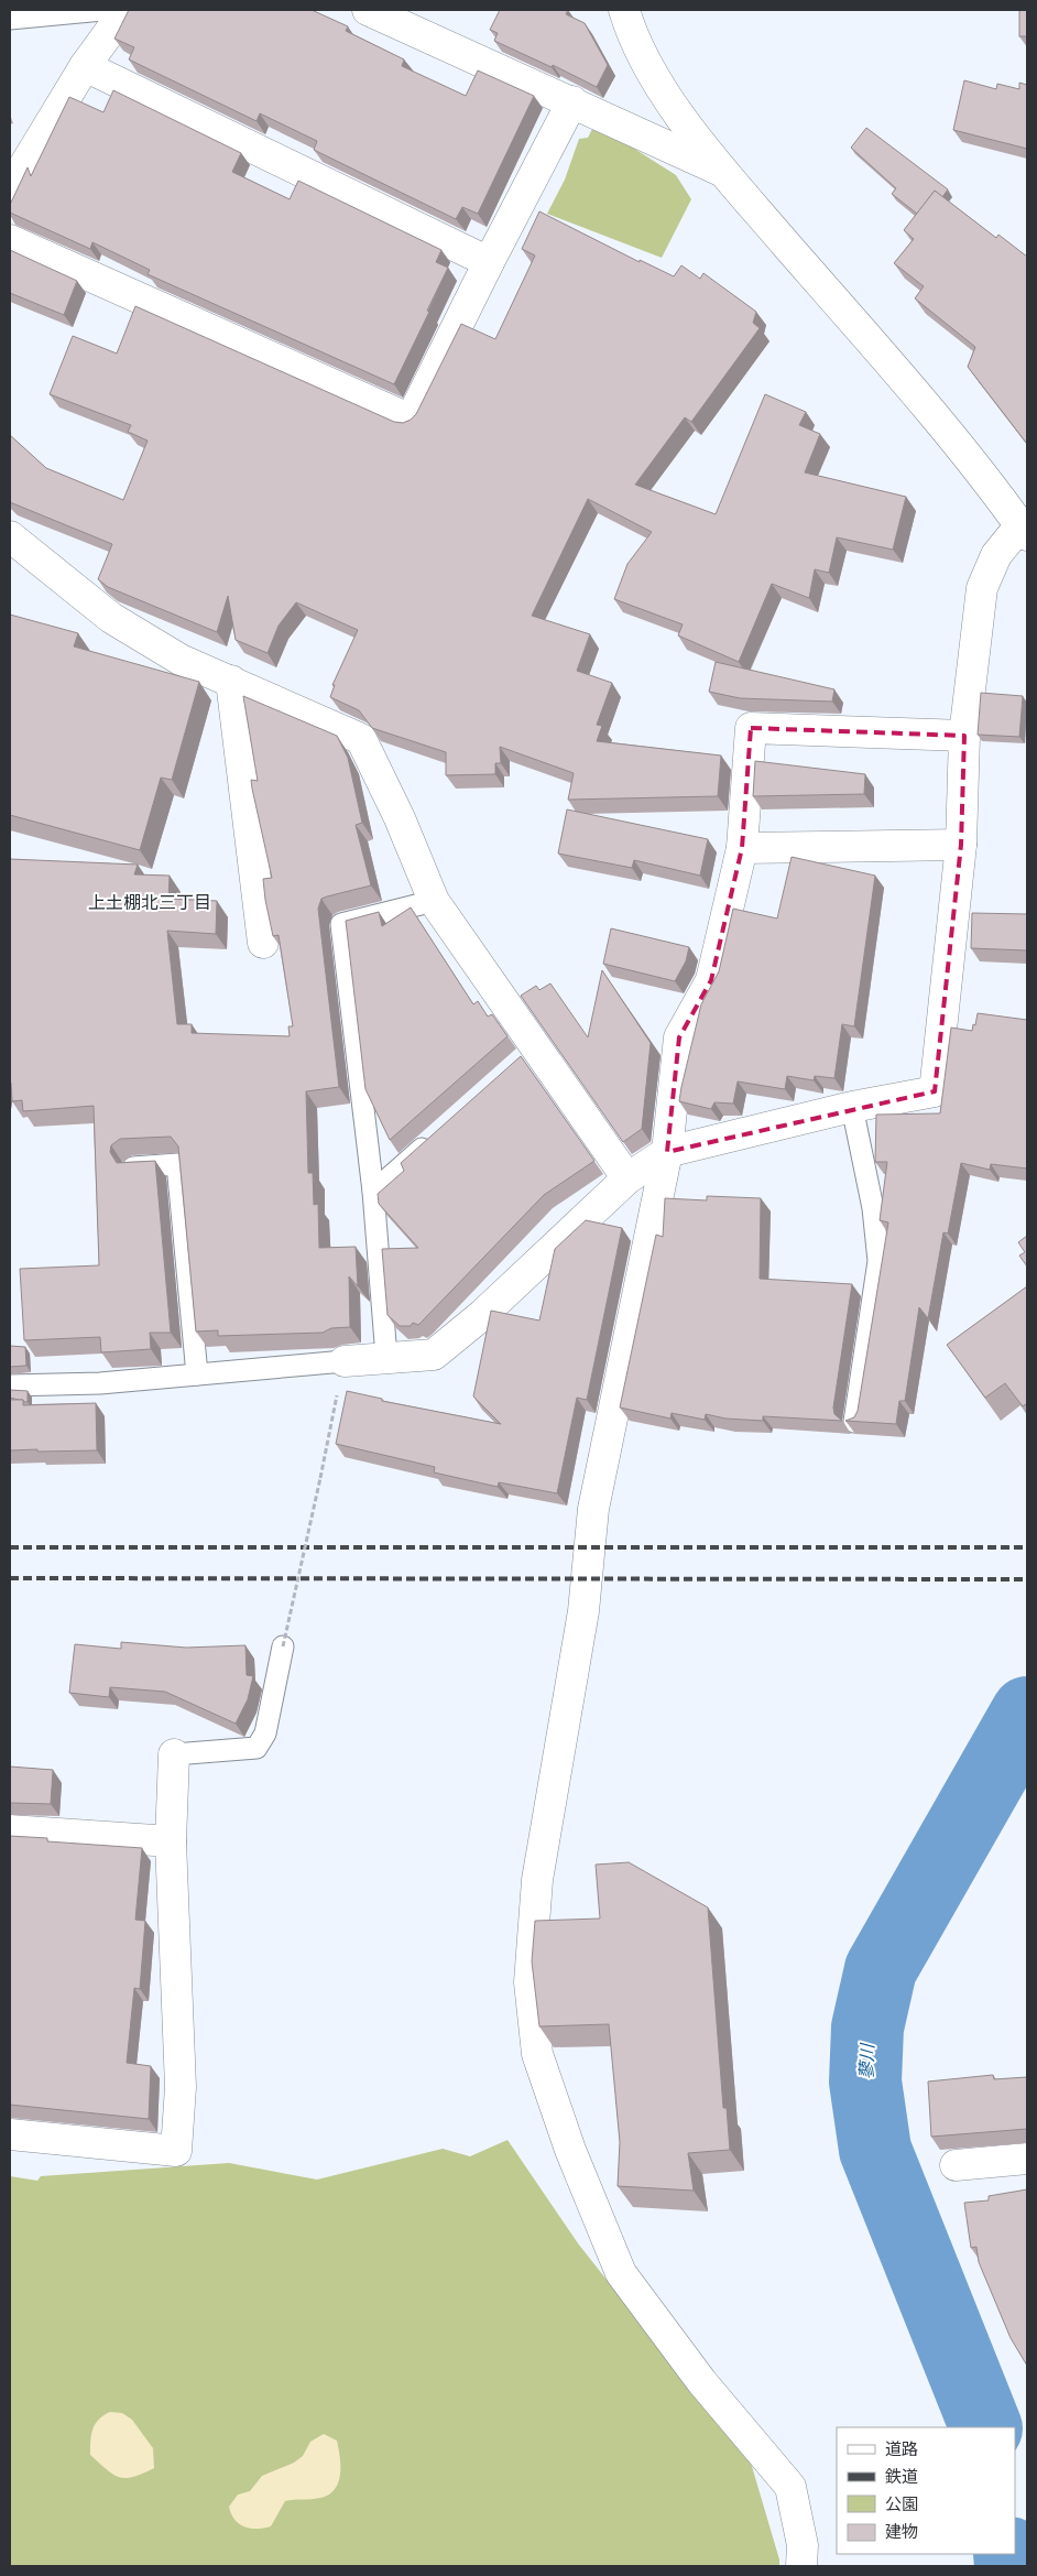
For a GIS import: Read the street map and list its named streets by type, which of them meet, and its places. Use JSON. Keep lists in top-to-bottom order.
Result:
{
  "districts": ["上土棚北三丁目"],
  "water": ["蓼川"],
  "legend": [
    "道路",
    "鉄道",
    "公園",
    "建物"
  ]
}
